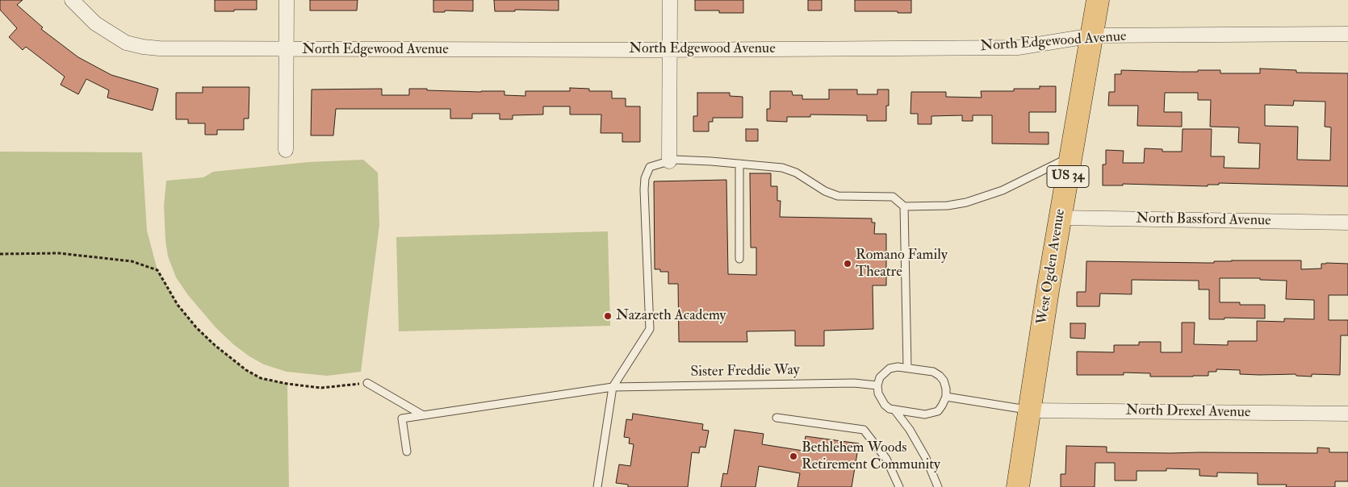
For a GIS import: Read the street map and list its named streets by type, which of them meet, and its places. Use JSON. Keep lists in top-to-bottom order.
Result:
{
  "streets": {
    "main road": ["US 34", "West Ogden Avenue"],
    "street": ["North Edgewood Avenue", "North Bassford Avenue", "North Drexel Avenue"],
    "lane": ["Sister Freddie Way"]
  },
  "crossings": [
    ["North Edgewood Avenue", "West Ogden Avenue"],
    ["North Bassford Avenue", "West Ogden Avenue"],
    ["West Ogden Avenue", "North Drexel Avenue"]
  ],
  "places": ["Romano Family Theatre", "Nazareth Academy", "Bethlehem Woods Retirement Community"]
}
